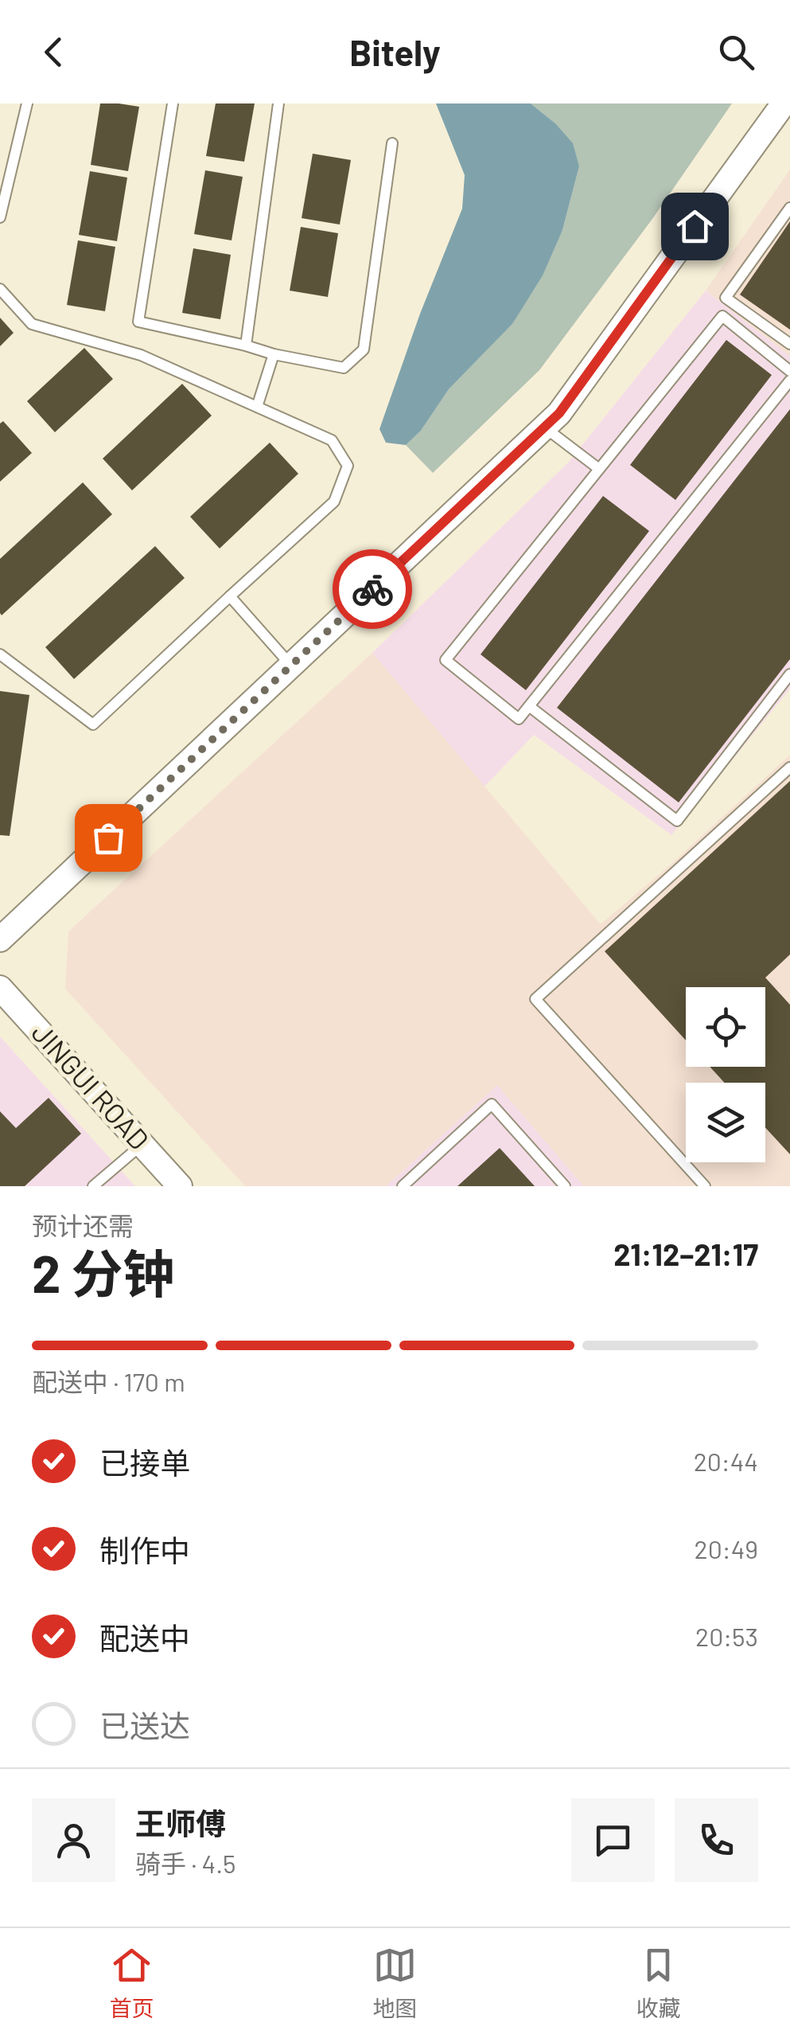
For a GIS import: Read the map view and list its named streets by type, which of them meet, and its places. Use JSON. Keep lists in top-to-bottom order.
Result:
{
  "streets": {
    "street": ["JINGUI ROAD"]
  },
  "page": {
    "header": "Bitely",
    "heading": ["2 分钟", "预计还需", "21:12–21:17"],
    "panel": ["王师傅", "骑手 · 4.5"],
    "bar": "配送中 · 170 m",
    "list": [
      ["已接单", "20:44"],
      ["制作中", "20:49"],
      ["配送中", "20:53"],
      "已送达"
    ],
    "tabs": ["首页", "地图", "收藏"]
  }
}
